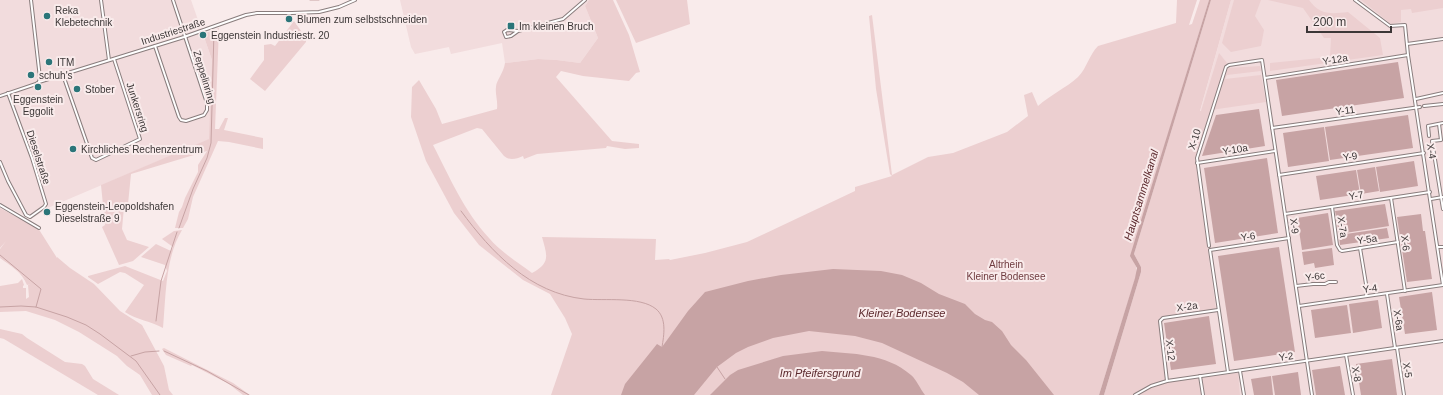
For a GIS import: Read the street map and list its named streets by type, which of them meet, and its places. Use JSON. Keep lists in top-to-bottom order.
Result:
{
  "streets": {
    "street": [
      "Industriestraße",
      "Y-12a",
      "Zeppelinring",
      "Junkersring",
      "Y-11",
      "X-10",
      "Y-10a",
      "X-4",
      "Y-9",
      "Dieselstraße",
      "Y-7",
      "X-9",
      "X-7a",
      "Y-6",
      "Y-5a",
      "X-6",
      "Y-6c",
      "Y-4",
      "X-2a",
      "X-6a",
      "X-12",
      "Y-2",
      "X-5",
      "X-8"
    ]
  },
  "crossings": [
    ["Industriestraße", "Zeppelinring"],
    ["Industriestraße", "Junkersring"],
    ["Industriestraße", "Dieselstraße"],
    ["Y-12a", "X-4"],
    ["Y-12a", "X-9"],
    ["Y-11", "X-4"],
    ["Y-11", "X-9"],
    ["X-10", "Y-10a"],
    ["X-10", "X-9"],
    ["Y-10a", "X-9"],
    ["X-4", "Y-9"],
    ["X-4", "Y-7"],
    ["X-4", "Y-4"],
    ["Y-9", "X-9"],
    ["Y-7", "X-9"],
    ["Y-7", "X-7a"],
    ["Y-7", "X-6"],
    ["X-9", "Y-6"],
    ["X-9", "Y-6c"],
    ["X-9", "Y-4"],
    ["X-9", "Y-2"],
    ["X-7a", "Y-5a"],
    ["Y-6", "X-2a"],
    ["Y-5a", "X-6"],
    ["X-6", "Y-4"],
    ["Y-4", "X-6a"],
    ["X-2a", "X-12"],
    ["X-6a", "Y-2"],
    ["X-6a", "X-5"],
    ["X-12", "Y-2"],
    ["Y-2", "X-5"],
    ["Y-2", "X-8"]
  ],
  "water": ["Hauptsammelkanal", "Kleiner Bodensee", "Im Pfeifersgrund"],
  "parks": ["Altrhein Kleiner Bodensee"],
  "places": {
    "other": [
      "Reka Klebetechnik",
      "Blumen zum selbstschneiden",
      "Eggenstein Industriestr. 20",
      "ITM",
      "schuh's",
      "Eggenstein Eggolit",
      "Stober",
      "Kirchliches Rechenzentrum",
      "Eggenstein-Leopoldshafen Dieselstraße 9"
    ],
    "transit": ["Im kleinen Bruch"]
  },
  "scale_bar": "200 m"
}
